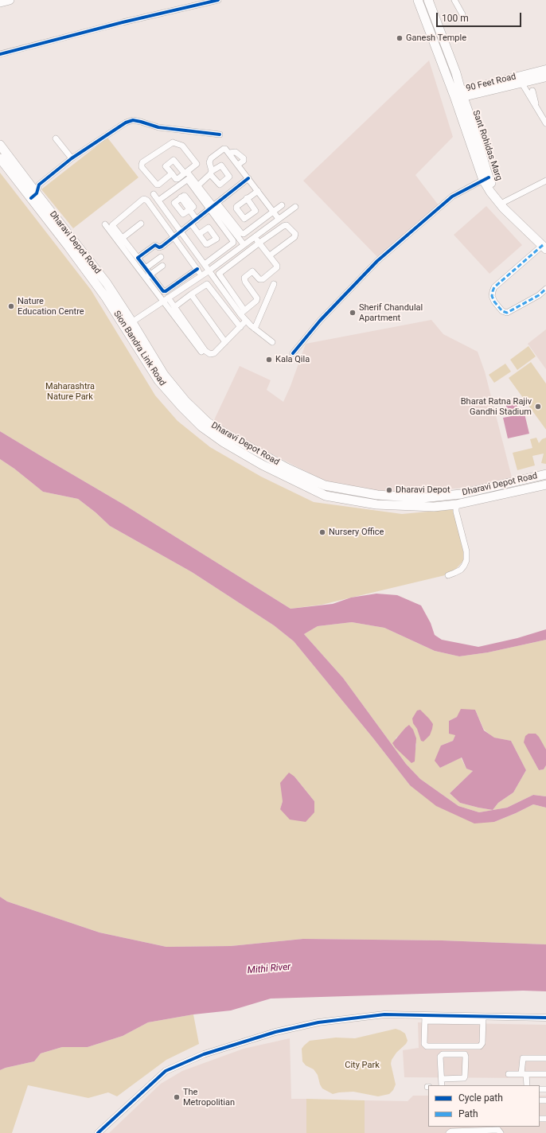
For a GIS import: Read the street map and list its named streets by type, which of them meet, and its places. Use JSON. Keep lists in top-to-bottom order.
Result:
{
  "streets": {
    "main road": [
      "90 Feet Road",
      "Sant Rohidas Marg",
      "Dharavi Depot Road",
      "Sion Bandra Link Road"
    ]
  },
  "crossings": [
    ["90 Feet Road", "Sant Rohidas Marg"],
    ["Dharavi Depot Road", "Sion Bandra Link Road"]
  ],
  "water": ["Mithi River"],
  "parks": ["Maharashtra Nature Park", "City Park"],
  "places": [
    "Ganesh Temple",
    "Nature Education Centre",
    "Sherif Chandulal Apartment",
    "Kala Qila",
    "Bharat Ratna Rajiv Gandhi Stadium",
    "Dharavi Depot",
    "Nursery Office",
    "The Metropolitian"
  ],
  "legend": ["Cycle path", "Path"],
  "scale_bar": "100 m"
}
